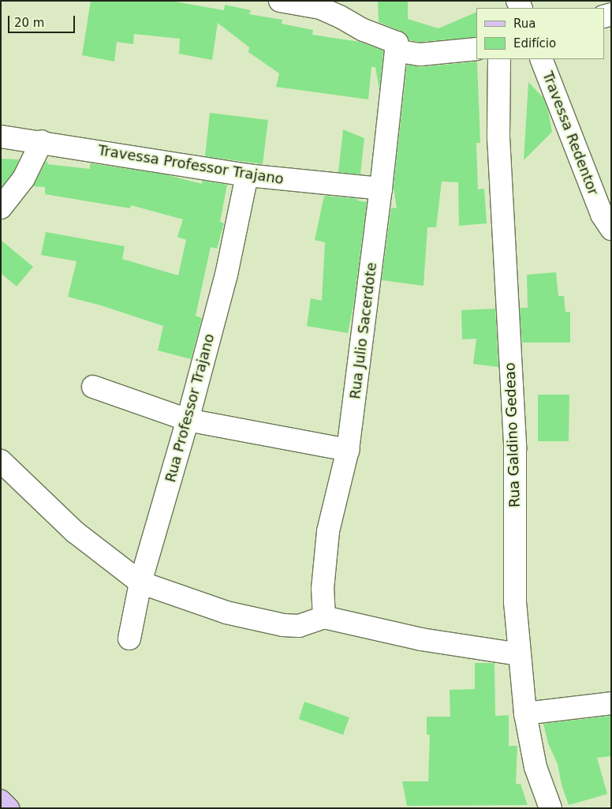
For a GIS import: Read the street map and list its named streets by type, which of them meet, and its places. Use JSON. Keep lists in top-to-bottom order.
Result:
{
  "streets": {
    "street": [
      "Travessa Redentor",
      "Travessa Professor Trajano",
      "Rua Julio Sacerdote",
      "Rua Professor Trajano",
      "Rua Galdino Gedeao"
    ]
  },
  "crossings": [
    ["Travessa Professor Trajano", "Rua Julio Sacerdote"],
    ["Travessa Professor Trajano", "Rua Professor Trajano"]
  ],
  "legend": ["Rua", "Edifício"],
  "scale_bar": "20 m"
}
